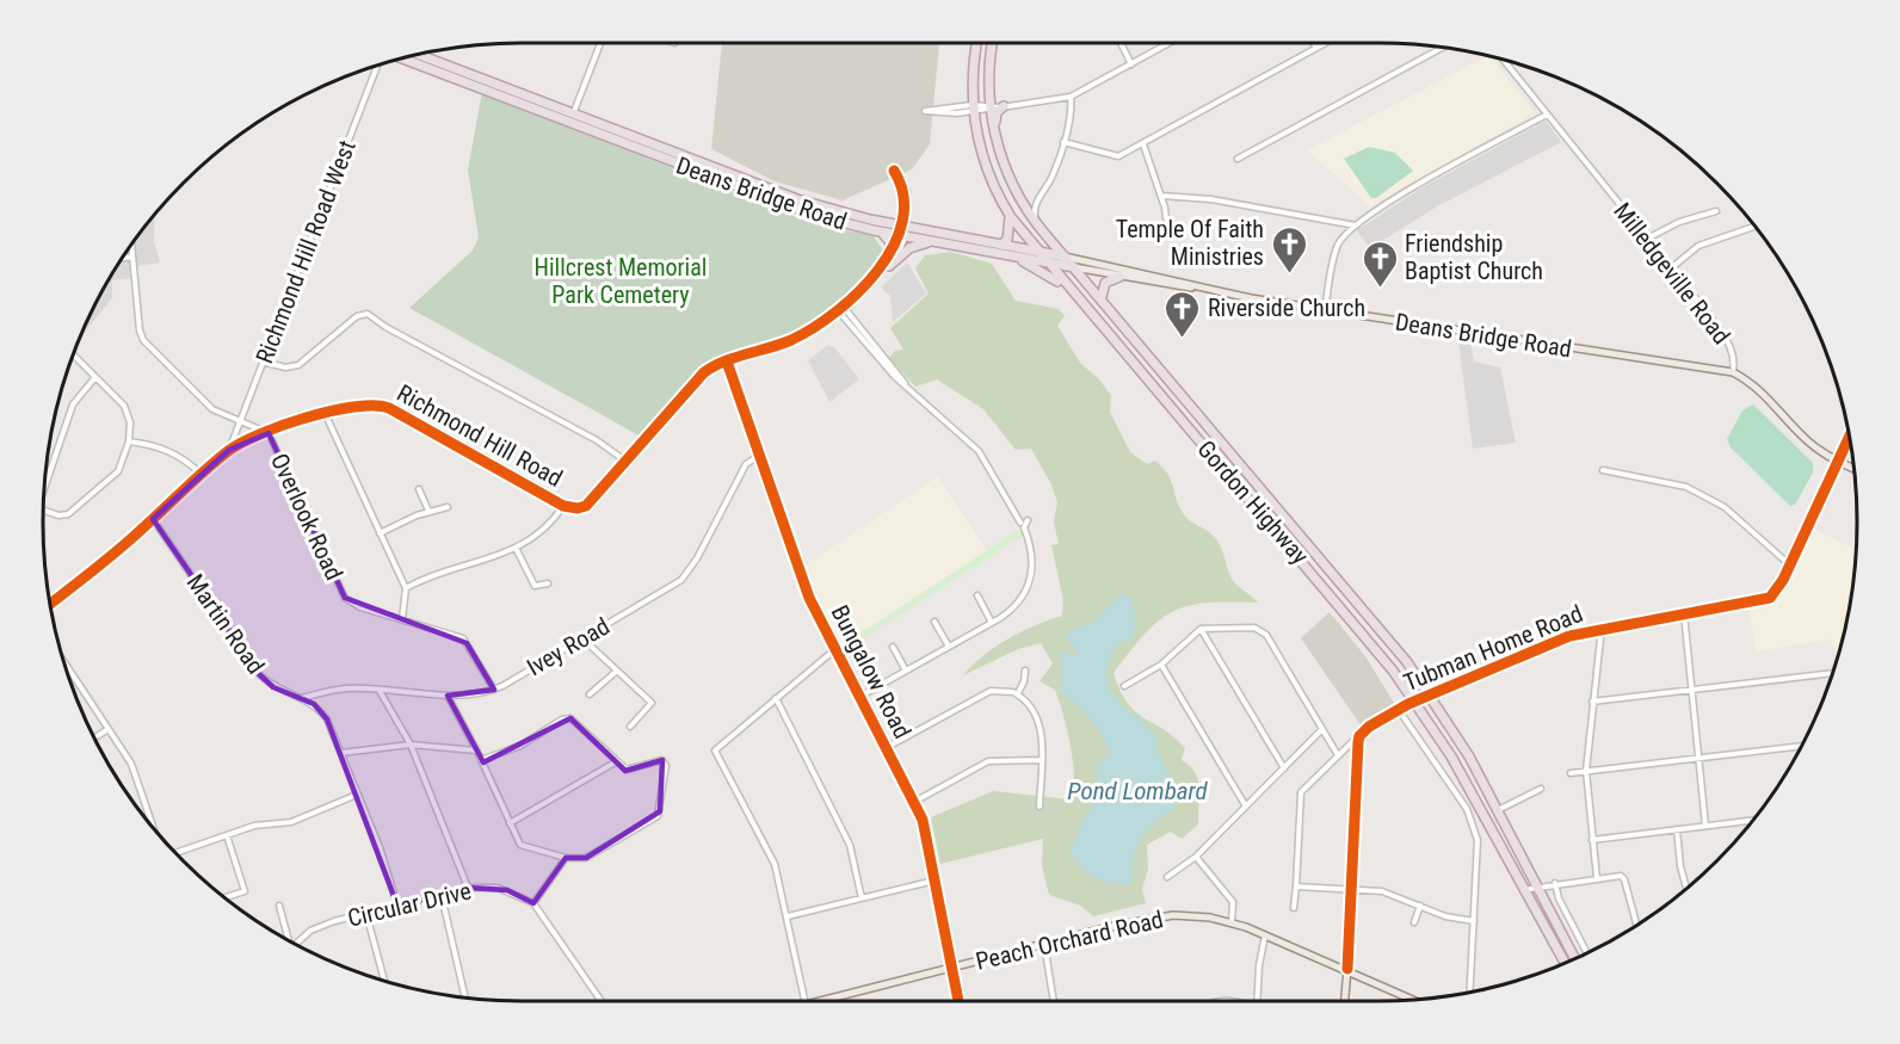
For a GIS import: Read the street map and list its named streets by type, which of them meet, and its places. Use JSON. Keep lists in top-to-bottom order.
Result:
{
  "streets": {
    "highway": ["Deans Bridge Road", "Gordon Highway"],
    "main road": ["Milledgeville Road", "Peach Orchard Road"],
    "street": [
      "Richmond Hill Road West",
      "Richmond Hill Road",
      "Overlook Road",
      "Martin Road",
      "Ivey Road",
      "Tubman Home Road",
      "Bungalow Road",
      "Circular Drive"
    ]
  },
  "crossings": [
    ["Deans Bridge Road", "Milledgeville Road"],
    ["Deans Bridge Road", "Richmond Hill Road"],
    ["Deans Bridge Road", "Gordon Highway"],
    ["Richmond Hill Road West", "Richmond Hill Road"],
    ["Richmond Hill Road West", "Overlook Road"],
    ["Milledgeville Road", "Tubman Home Road"],
    ["Richmond Hill Road", "Overlook Road"],
    ["Richmond Hill Road", "Martin Road"],
    ["Richmond Hill Road", "Bungalow Road"],
    ["Gordon Highway", "Tubman Home Road"],
    ["Overlook Road", "Ivey Road"],
    ["Martin Road", "Ivey Road"],
    ["Martin Road", "Circular Drive"],
    ["Ivey Road", "Bungalow Road"],
    ["Bungalow Road", "Peach Orchard Road"]
  ],
  "water": ["Pond Lombard"],
  "parks": ["Hillcrest Memorial Park Cemetery"],
  "places": {
    "church": ["Temple Of Faith Ministries", "Friendship Baptist Church", "Riverside Church"]
  }
}
